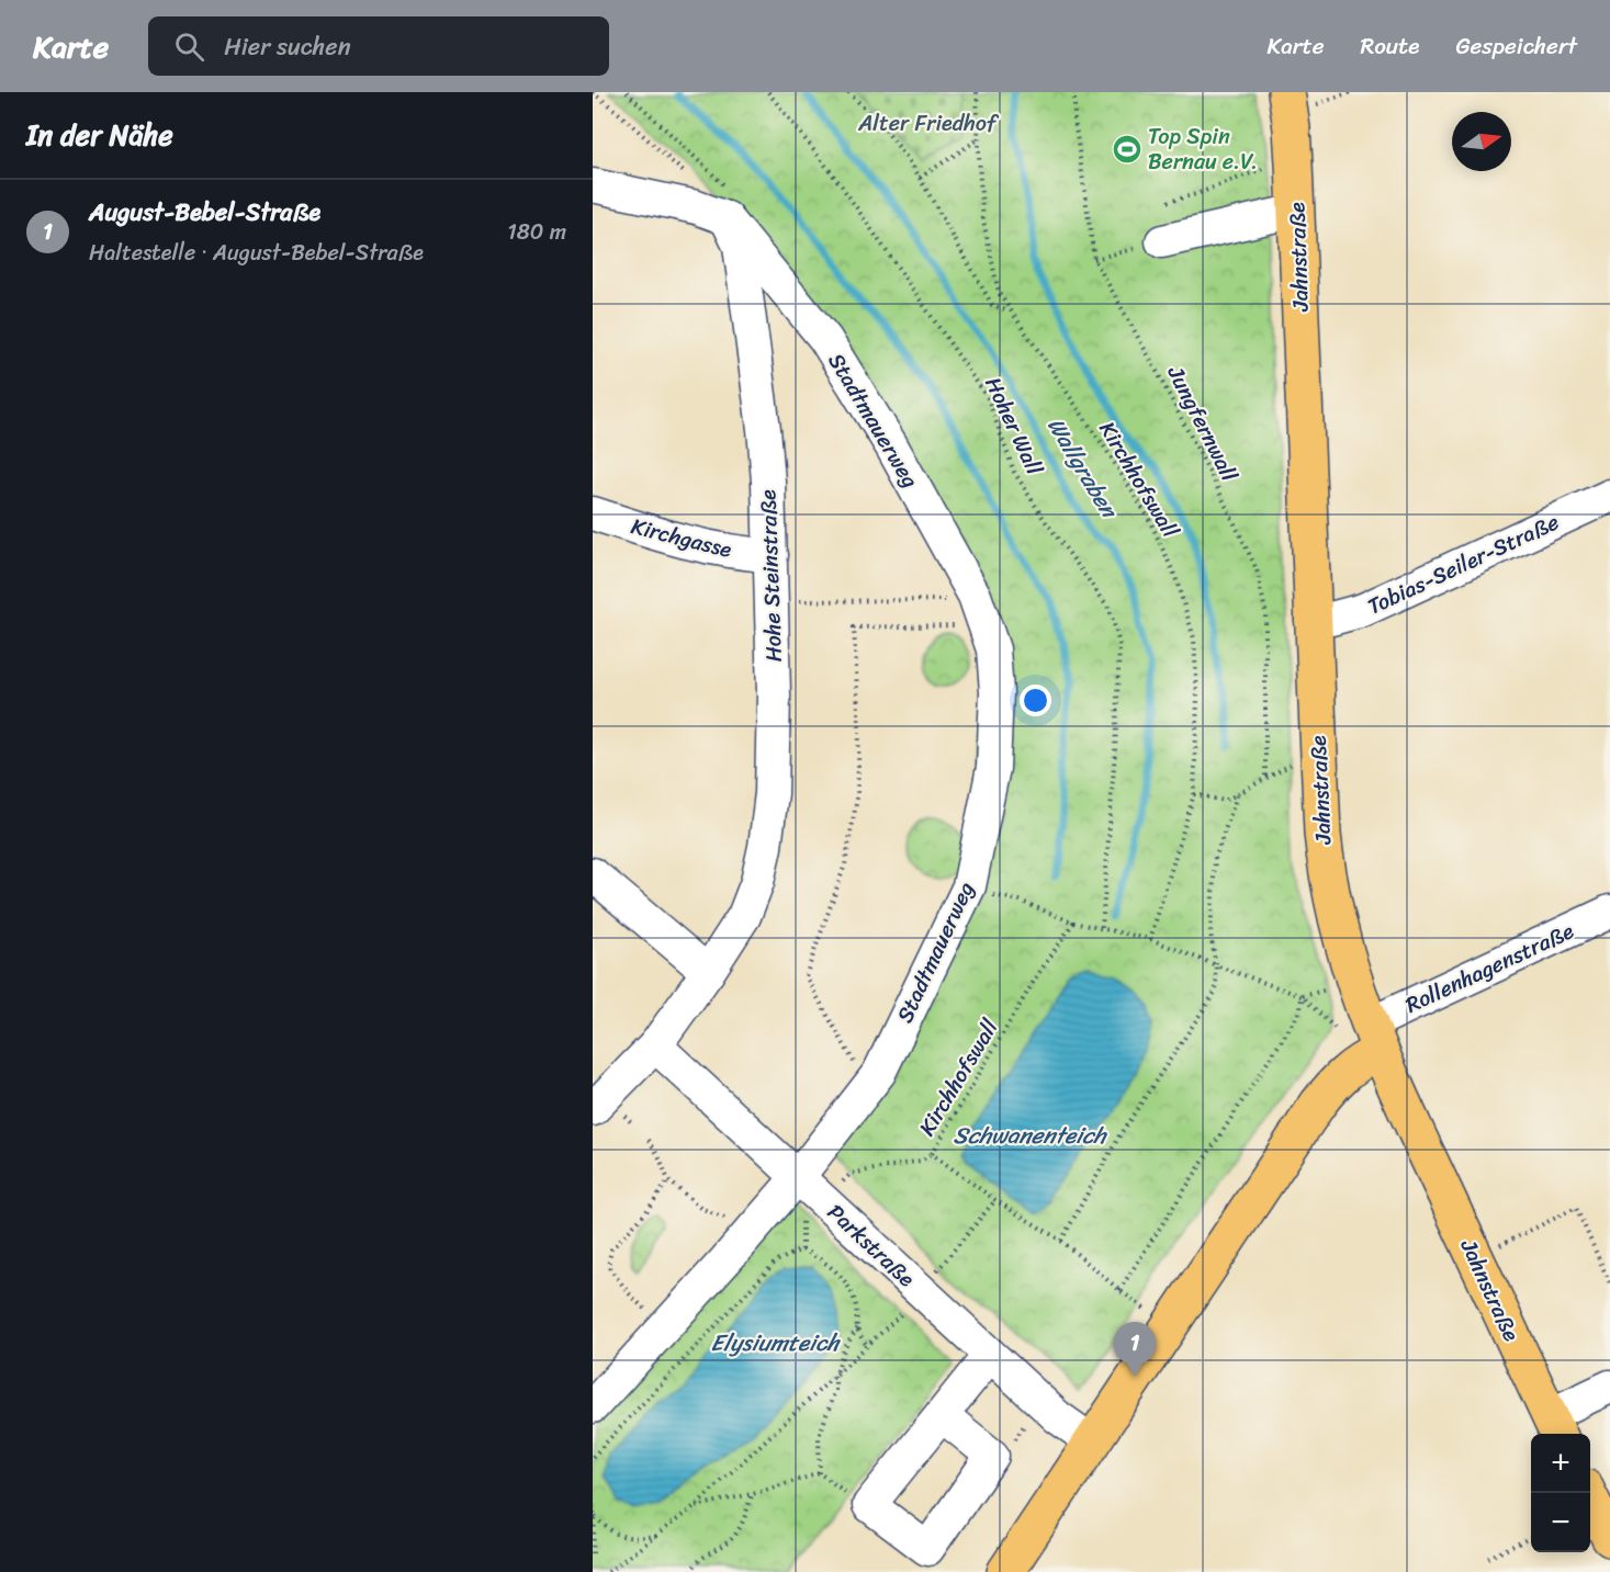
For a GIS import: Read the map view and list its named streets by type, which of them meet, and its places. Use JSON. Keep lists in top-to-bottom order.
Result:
{
  "streets": {
    "main road": ["Jahnstraße"],
    "street": [
      "Stadtmauerweg",
      "Kirchgasse",
      "Tobias-Seiler-Straße",
      "Hohe Steinstraße",
      "Rollenhagenstraße",
      "Parkstraße"
    ],
    "path": ["Jungfernwall", "Hoher Wall", "Kirchhofswall"]
  },
  "crossings": [
    ["Jahnstraße", "Tobias-Seiler-Straße"],
    ["Jahnstraße", "Rollenhagenstraße"],
    ["Stadtmauerweg", "Hohe Steinstraße"],
    ["Stadtmauerweg", "Parkstraße"],
    ["Kirchgasse", "Hohe Steinstraße"],
    ["Hohe Steinstraße", "Parkstraße"]
  ],
  "water": ["Wallgraben", "Schwanenteich", "Elysiumteich"],
  "parks": ["Alter Friedhof"],
  "places": {
    "sports": ["Top Spin Bernau e.V."]
  },
  "north": "right",
  "page": {
    "header": "Karte",
    "search": "Hier suchen",
    "nav": ["Karte", "Route", "Gespeichert"],
    "heading": "In der Nähe",
    "list": [
      {
        "mark": "1",
        "name": "August-Bebel-Straße",
        "note": "Haltestelle · August-Bebel-Straße",
        "value": "180 m"
      }
    ],
    "pins": "1",
    "map_buttons": ["+", "−"]
  }
}
